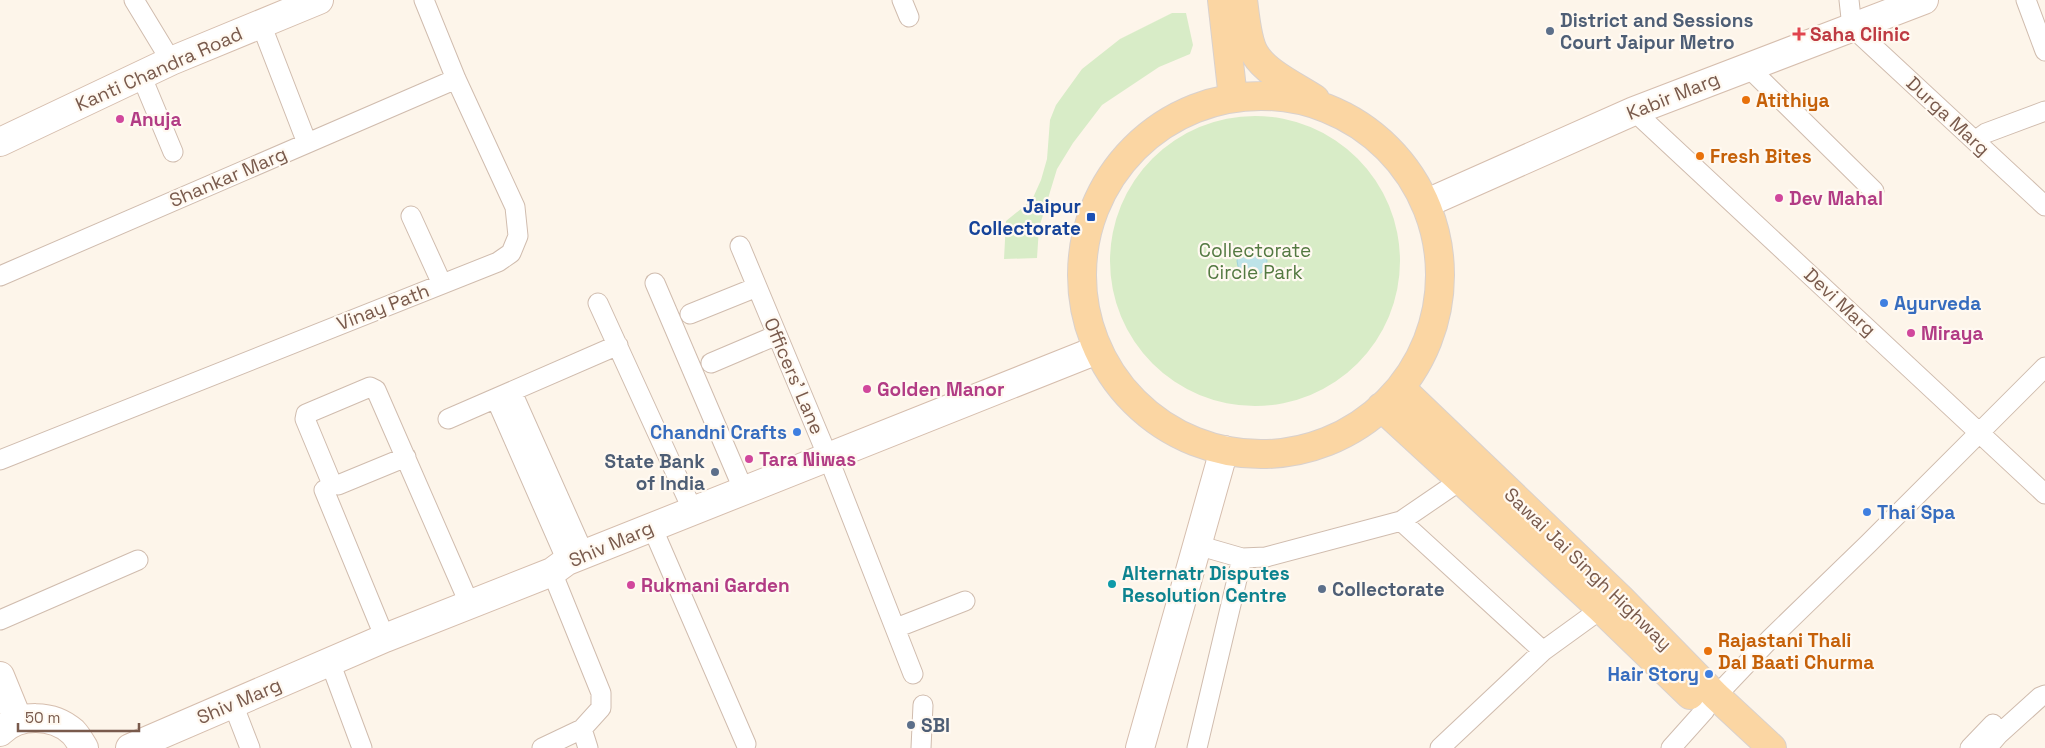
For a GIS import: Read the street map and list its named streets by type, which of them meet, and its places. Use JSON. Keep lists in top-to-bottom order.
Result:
{
  "streets": {
    "main road": ["Sawai Jai Singh Highway"],
    "street": [
      "Kanti Chandra Road",
      "Kabir Marg",
      "Durga Marg",
      "Shankar Marg",
      "Devi Marg",
      "Vinay Path",
      "Officers' Lane",
      "Shiv Marg"
    ]
  },
  "crossings": [
    ["Kabir Marg", "Durga Marg"],
    ["Kabir Marg", "Devi Marg"],
    ["Shankar Marg", "Vinay Path"],
    ["Officers' Lane", "Shiv Marg"]
  ],
  "parks": ["Collectorate Circle Park"],
  "places": {
    "other": [
      "District and Sessions Court Jaipur Metro",
      "Atithiya",
      "Anuja",
      "Fresh Bites",
      "Dev Mahal",
      "Ayurveda",
      "Miraya",
      "Golden Manor",
      "Chandni Crafts",
      "Tara Niwas",
      "State Bank of India",
      "Thai Spa",
      "Alternatr Disputes Resolution Centre",
      "Rukmani Garden",
      "Collectorate",
      "Rajastani Thali Dal Baati Churma",
      "Hair Story",
      "SBI"
    ],
    "health": ["Saha Clinic"],
    "transit": ["Jaipur Collectorate"]
  },
  "scale_bar": "50 m"
}
